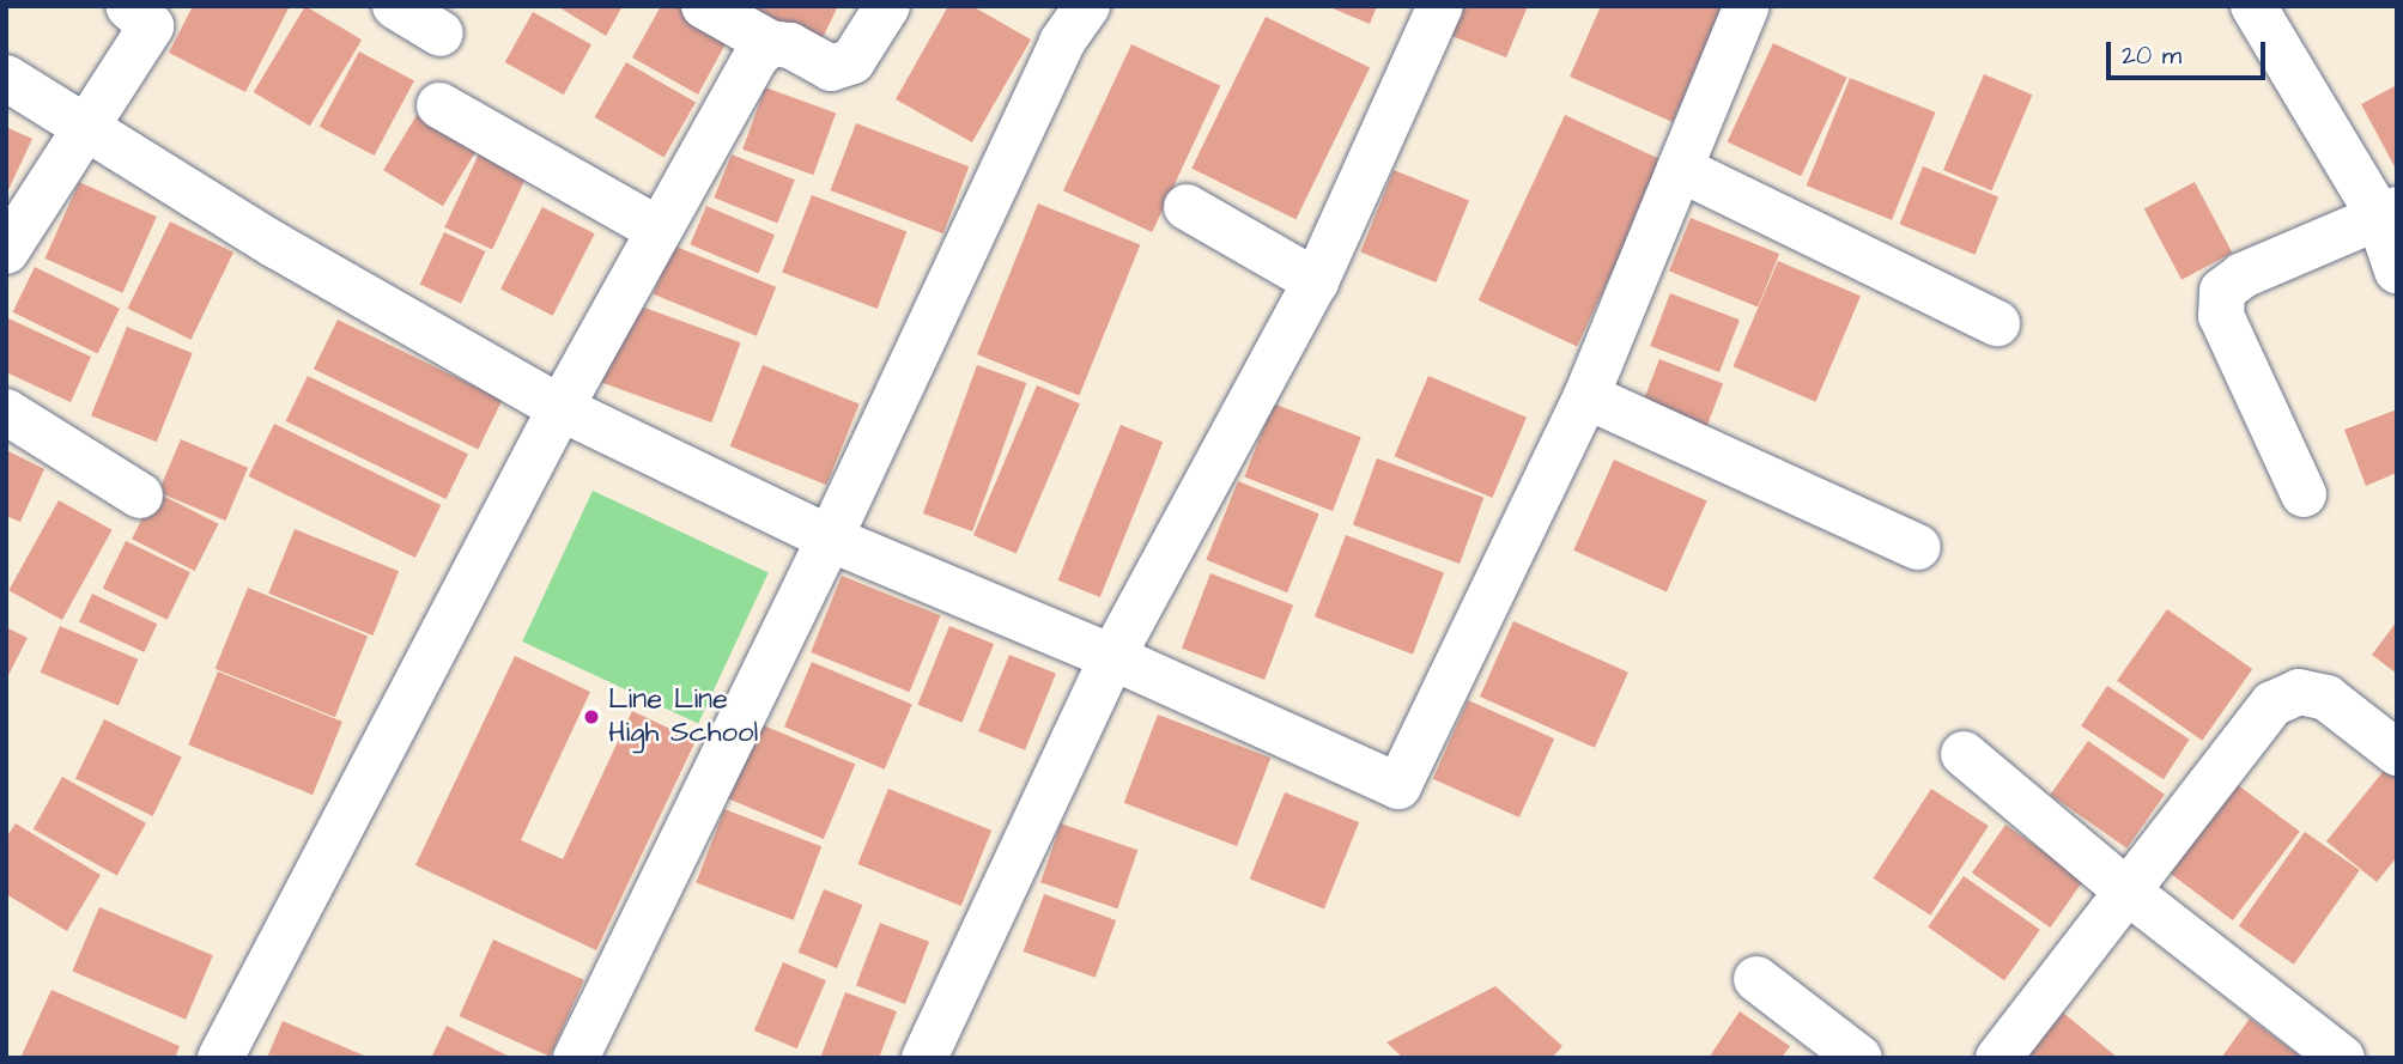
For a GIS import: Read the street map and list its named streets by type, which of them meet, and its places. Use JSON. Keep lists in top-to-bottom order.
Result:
{
  "places": ["Line Line High School"],
  "scale_bar": "20 m"
}
